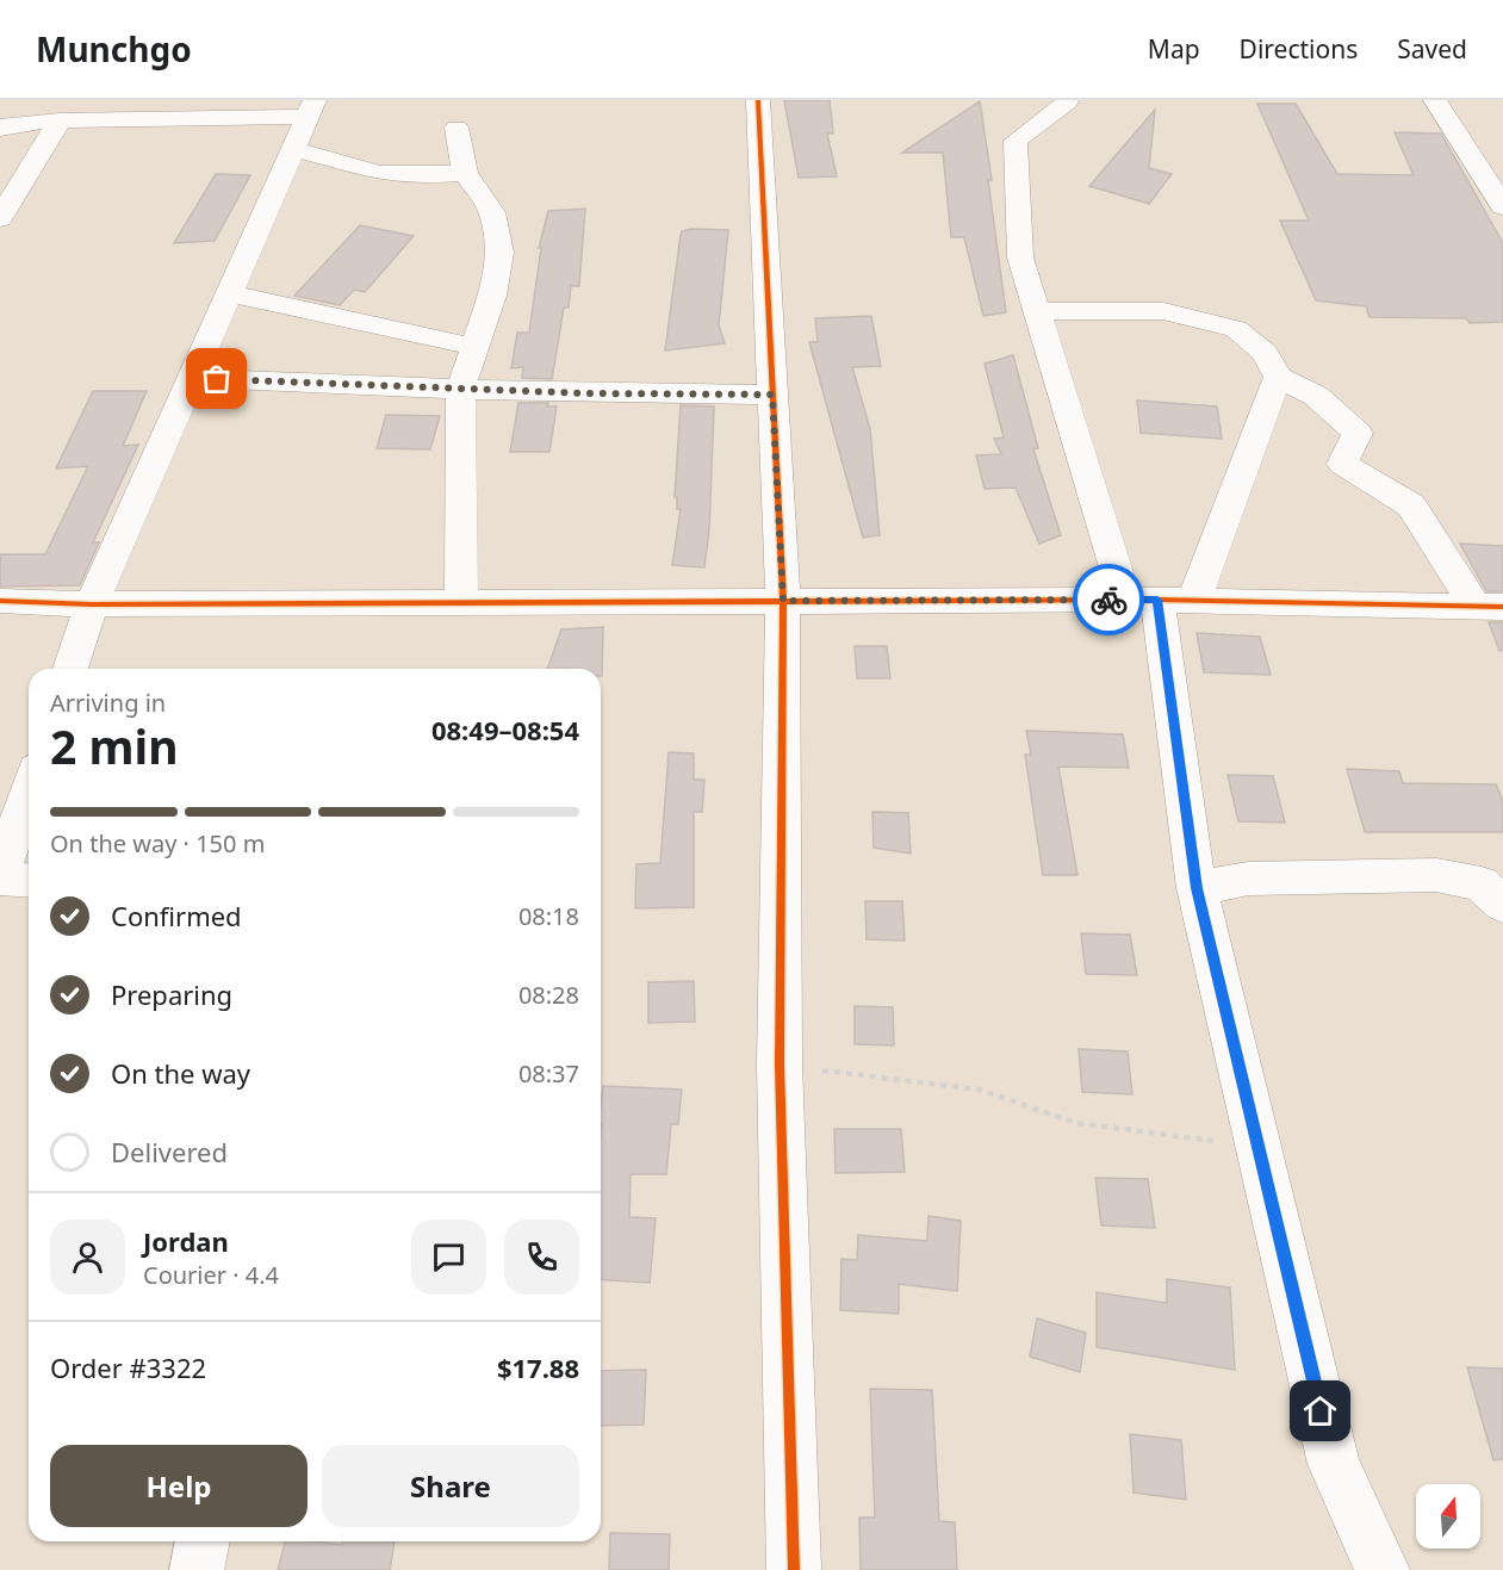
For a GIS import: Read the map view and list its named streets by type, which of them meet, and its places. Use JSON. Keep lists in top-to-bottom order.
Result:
{
  "north": "top",
  "page": {
    "header": "Munchgo",
    "nav": ["Map", "Directions", "Saved"],
    "heading": ["2 min", "Arriving in", "08:49–08:54"],
    "panel": [
      "Jordan",
      "Courier · 4.4",
      "Order #3322",
      "$17.88"
    ],
    "bar": "On the way · 150 m",
    "list": [
      ["Confirmed", "08:18"],
      ["Preparing", "08:28"],
      ["On the way", "08:37"],
      "Delivered"
    ],
    "buttons": ["Help", "Share"]
  }
}
